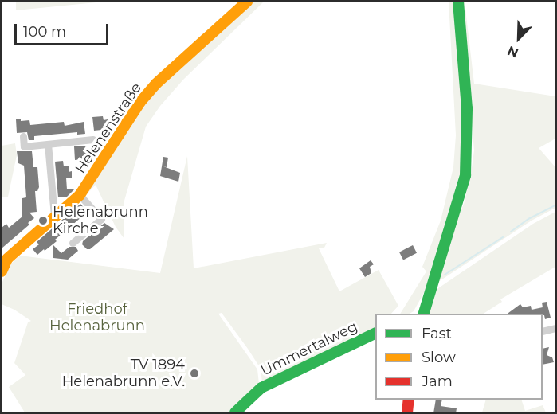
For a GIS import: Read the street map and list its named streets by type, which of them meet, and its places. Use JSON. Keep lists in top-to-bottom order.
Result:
{
  "streets": {
    "street": ["Helenenstraße", "Ummertalweg"]
  },
  "parks": ["Friedhof Helenabrunn"],
  "places": ["Helenabrunn Kirche", "TV 1894 Helenabrunn e.V."],
  "legend": ["Fast", "Slow", "Jam"],
  "scale_bar": "100 m",
  "north": "bottom left"
}
